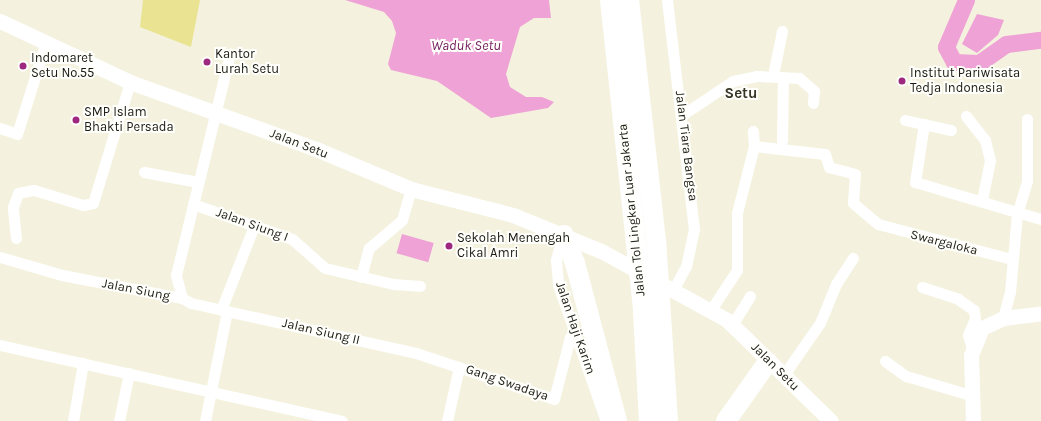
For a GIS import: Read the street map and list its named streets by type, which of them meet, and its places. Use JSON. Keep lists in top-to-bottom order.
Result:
{
  "streets": {
    "highway": ["Jalan Tol Lingkar Luar Jakarta"],
    "main road": ["Jalan Setu"],
    "street": [
      "Jalan Tiara Bangsa",
      "Jalan Siung I",
      "Swargaloka",
      "Jalan Siung",
      "Jalan Haji Karim",
      "Jalan Siung II",
      "Gang Swadaya"
    ]
  },
  "crossings": [
    ["Jalan Setu", "Jalan Tiara Bangsa"],
    ["Jalan Setu", "Jalan Siung"],
    ["Jalan Setu", "Jalan Haji Karim"],
    ["Jalan Siung I", "Jalan Siung"],
    ["Jalan Siung", "Jalan Siung II"],
    ["Jalan Haji Karim", "Gang Swadaya"],
    ["Jalan Siung II", "Gang Swadaya"]
  ],
  "districts": ["Setu"],
  "water": ["Waduk Setu"],
  "places": [
    "Kantor Lurah Setu",
    "Indomaret Setu No.55",
    "Institut Pariwisata Tedja Indonesia",
    "SMP Islam Bhakti Persada",
    "Sekolah Menengah Cikal Amri"
  ]
}
